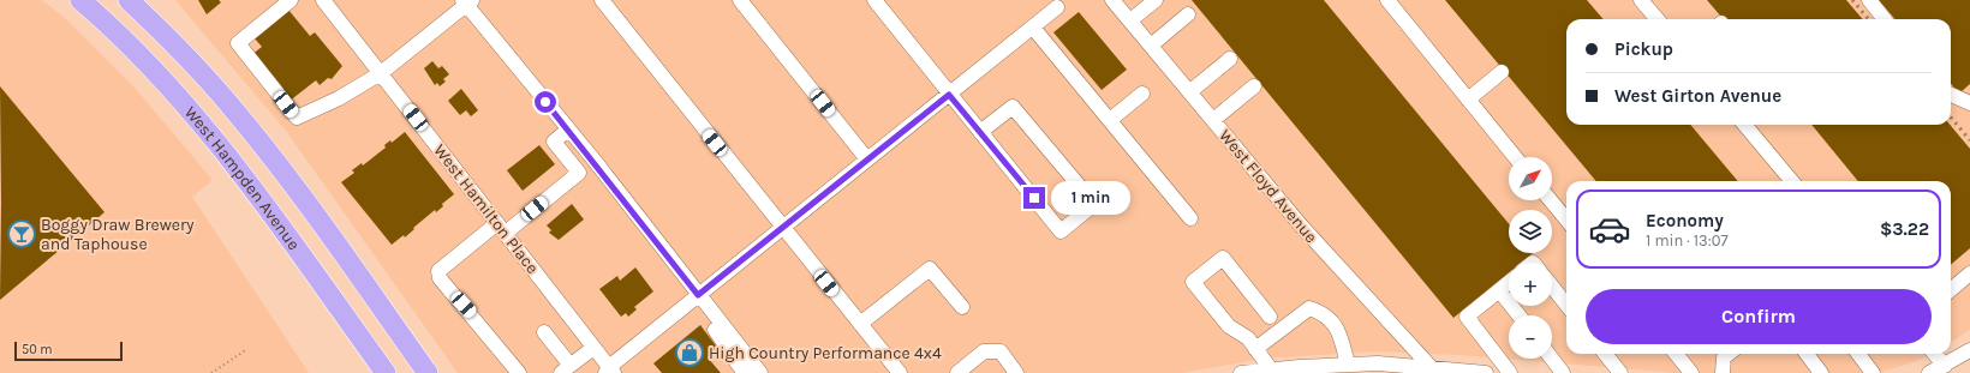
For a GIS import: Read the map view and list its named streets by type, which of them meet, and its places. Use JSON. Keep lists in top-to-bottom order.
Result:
{
  "streets": {
    "highway": ["West Hampden Avenue"],
    "street": ["West Floyd Avenue", "West Hamilton Place"]
  },
  "places": {
    "bar": ["Boggy Draw Brewery and Taphouse"],
    "shop": ["High Country Performance 4x4"]
  },
  "scale_bar": "50 m",
  "north": "top right",
  "page": {
    "banner": ["Pickup", "West Girton Avenue"],
    "map_buttons": ["+", "−"],
    "bubble": "1 min",
    "list": [
      {
        "name": "Economy",
        "note": "1 min · 13:07",
        "value": "$3.22"
      }
    ],
    "buttons": "Confirm",
    "scale": "50 m"
  }
}
